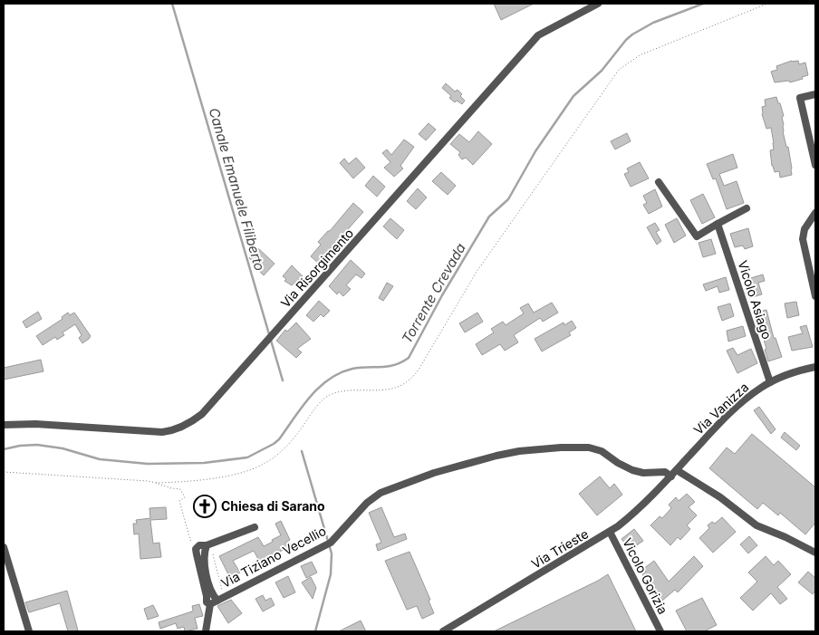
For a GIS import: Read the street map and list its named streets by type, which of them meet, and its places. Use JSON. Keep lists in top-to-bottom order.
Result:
{
  "streets": {
    "street": [
      "Via Risorgimento",
      "Vicolo Asiago",
      "Via Vanizza",
      "Via Trieste",
      "Via Tiziano Vecellio",
      "Vicolo Gorizia"
    ]
  },
  "crossings": [
    ["Vicolo Asiago", "Via Vanizza"],
    ["Via Vanizza", "Via Trieste"],
    ["Via Trieste", "Via Tiziano Vecellio"],
    ["Via Trieste", "Vicolo Gorizia"]
  ],
  "water": ["Canale Emanuele Filiberto", "Torrente Crevada"],
  "places": {
    "church": ["Chiesa di Sarano"]
  }
}
